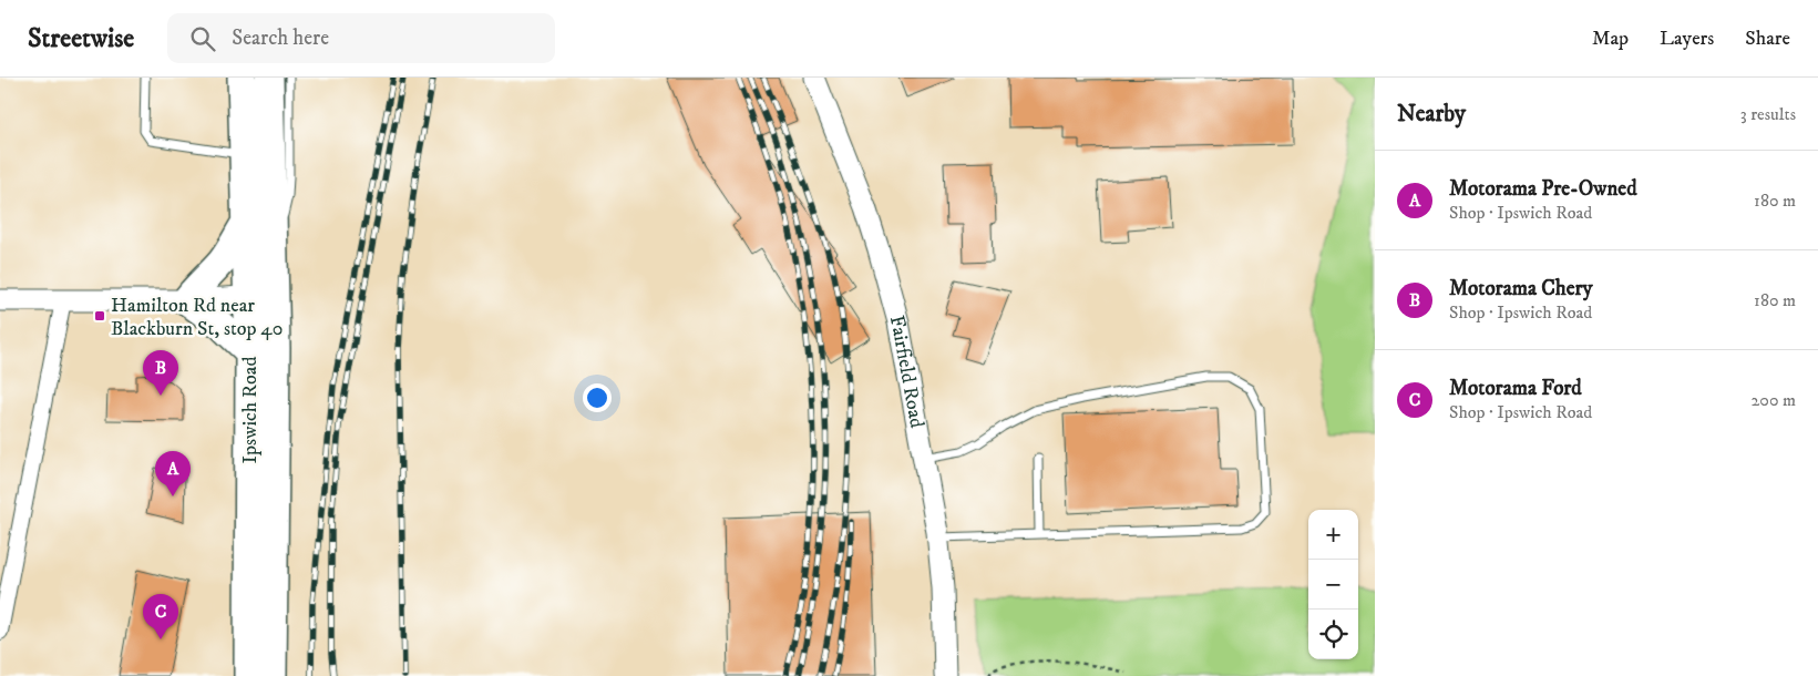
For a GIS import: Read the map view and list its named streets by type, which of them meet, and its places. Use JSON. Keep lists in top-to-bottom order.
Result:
{
  "streets": {
    "highway": ["Ipswich Road"],
    "main road": ["Fairfield Road"]
  },
  "places": {
    "transit": ["Hamilton Rd near Blackburn St, stop 40"]
  },
  "page": {
    "header": "Streetwise",
    "search": "Search here",
    "nav": ["Map", "Layers", "Share"],
    "heading": ["Nearby", "3 results"],
    "list": [
      {
        "mark": "A",
        "name": "Motorama Pre-Owned",
        "note": "Shop · Ipswich Road",
        "value": "180 m"
      },
      {
        "mark": "B",
        "name": "Motorama Chery",
        "note": "Shop · Ipswich Road",
        "value": "180 m"
      },
      {
        "mark": "C",
        "name": "Motorama Ford",
        "note": "Shop · Ipswich Road",
        "value": "200 m"
      }
    ],
    "pins": ["B", "A", "C"],
    "map_buttons": ["+", "−"]
  }
}
